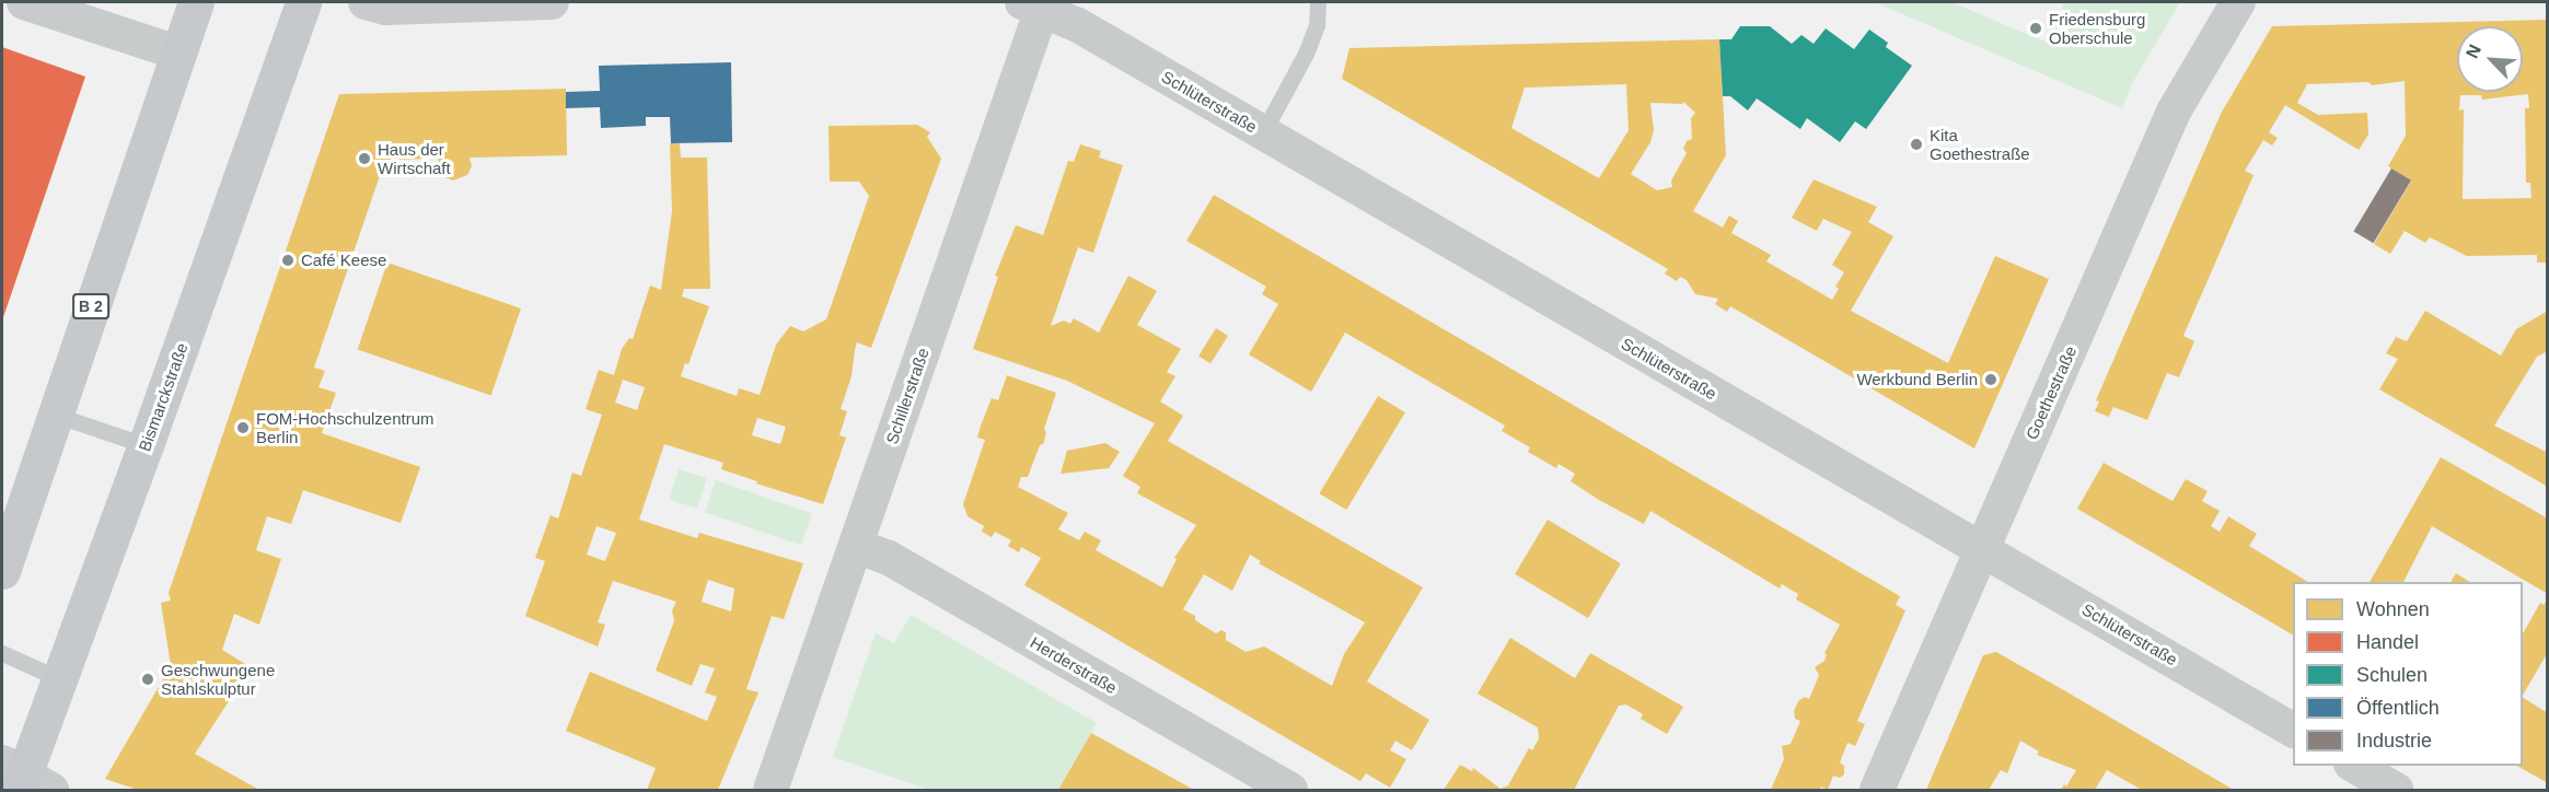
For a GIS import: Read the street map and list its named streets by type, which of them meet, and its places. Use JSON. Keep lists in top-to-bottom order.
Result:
{
  "streets": {
    "main road": ["B 2", "Bismarckstraße"],
    "street": [
      "Schlüterstraße",
      "Goethestraße",
      "Schillerstraße",
      "Herderstraße"
    ]
  },
  "crossings": [
    ["Schlüterstraße", "Goethestraße"],
    ["Schlüterstraße", "Schillerstraße"],
    ["Schillerstraße", "Herderstraße"]
  ],
  "places": [
    "Friedensburg Oberschule",
    "Kita Goethestraße",
    "Haus der Wirtschaft",
    "Café Keese",
    "Werkbund Berlin",
    "FOM-Hochschulzentrum Berlin",
    "Geschwungene Stahlskulptur"
  ],
  "legend": [
    "Wohnen",
    "Handel",
    "Schulen",
    "Öffentlich",
    "Industrie"
  ],
  "north": "top left"
}
